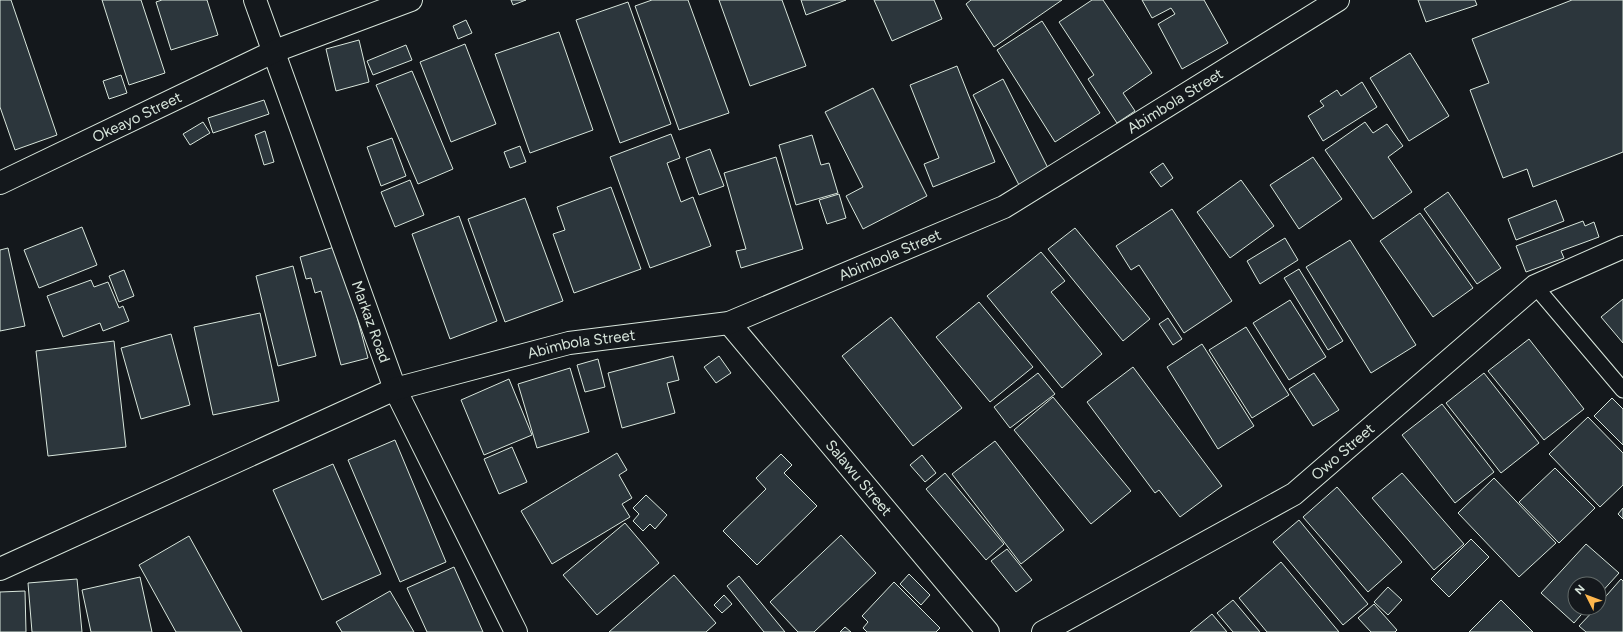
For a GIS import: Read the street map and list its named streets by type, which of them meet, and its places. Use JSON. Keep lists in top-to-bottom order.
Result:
{
  "streets": {
    "street": [
      "Abimbola Street",
      "Okeayo Street",
      "Markaz Road",
      "Owo Street",
      "Salawu Street"
    ]
  },
  "crossings": [
    ["Abimbola Street", "Markaz Road"],
    ["Abimbola Street", "Salawu Street"],
    ["Okeayo Street", "Markaz Road"]
  ],
  "north": "top left"
}
